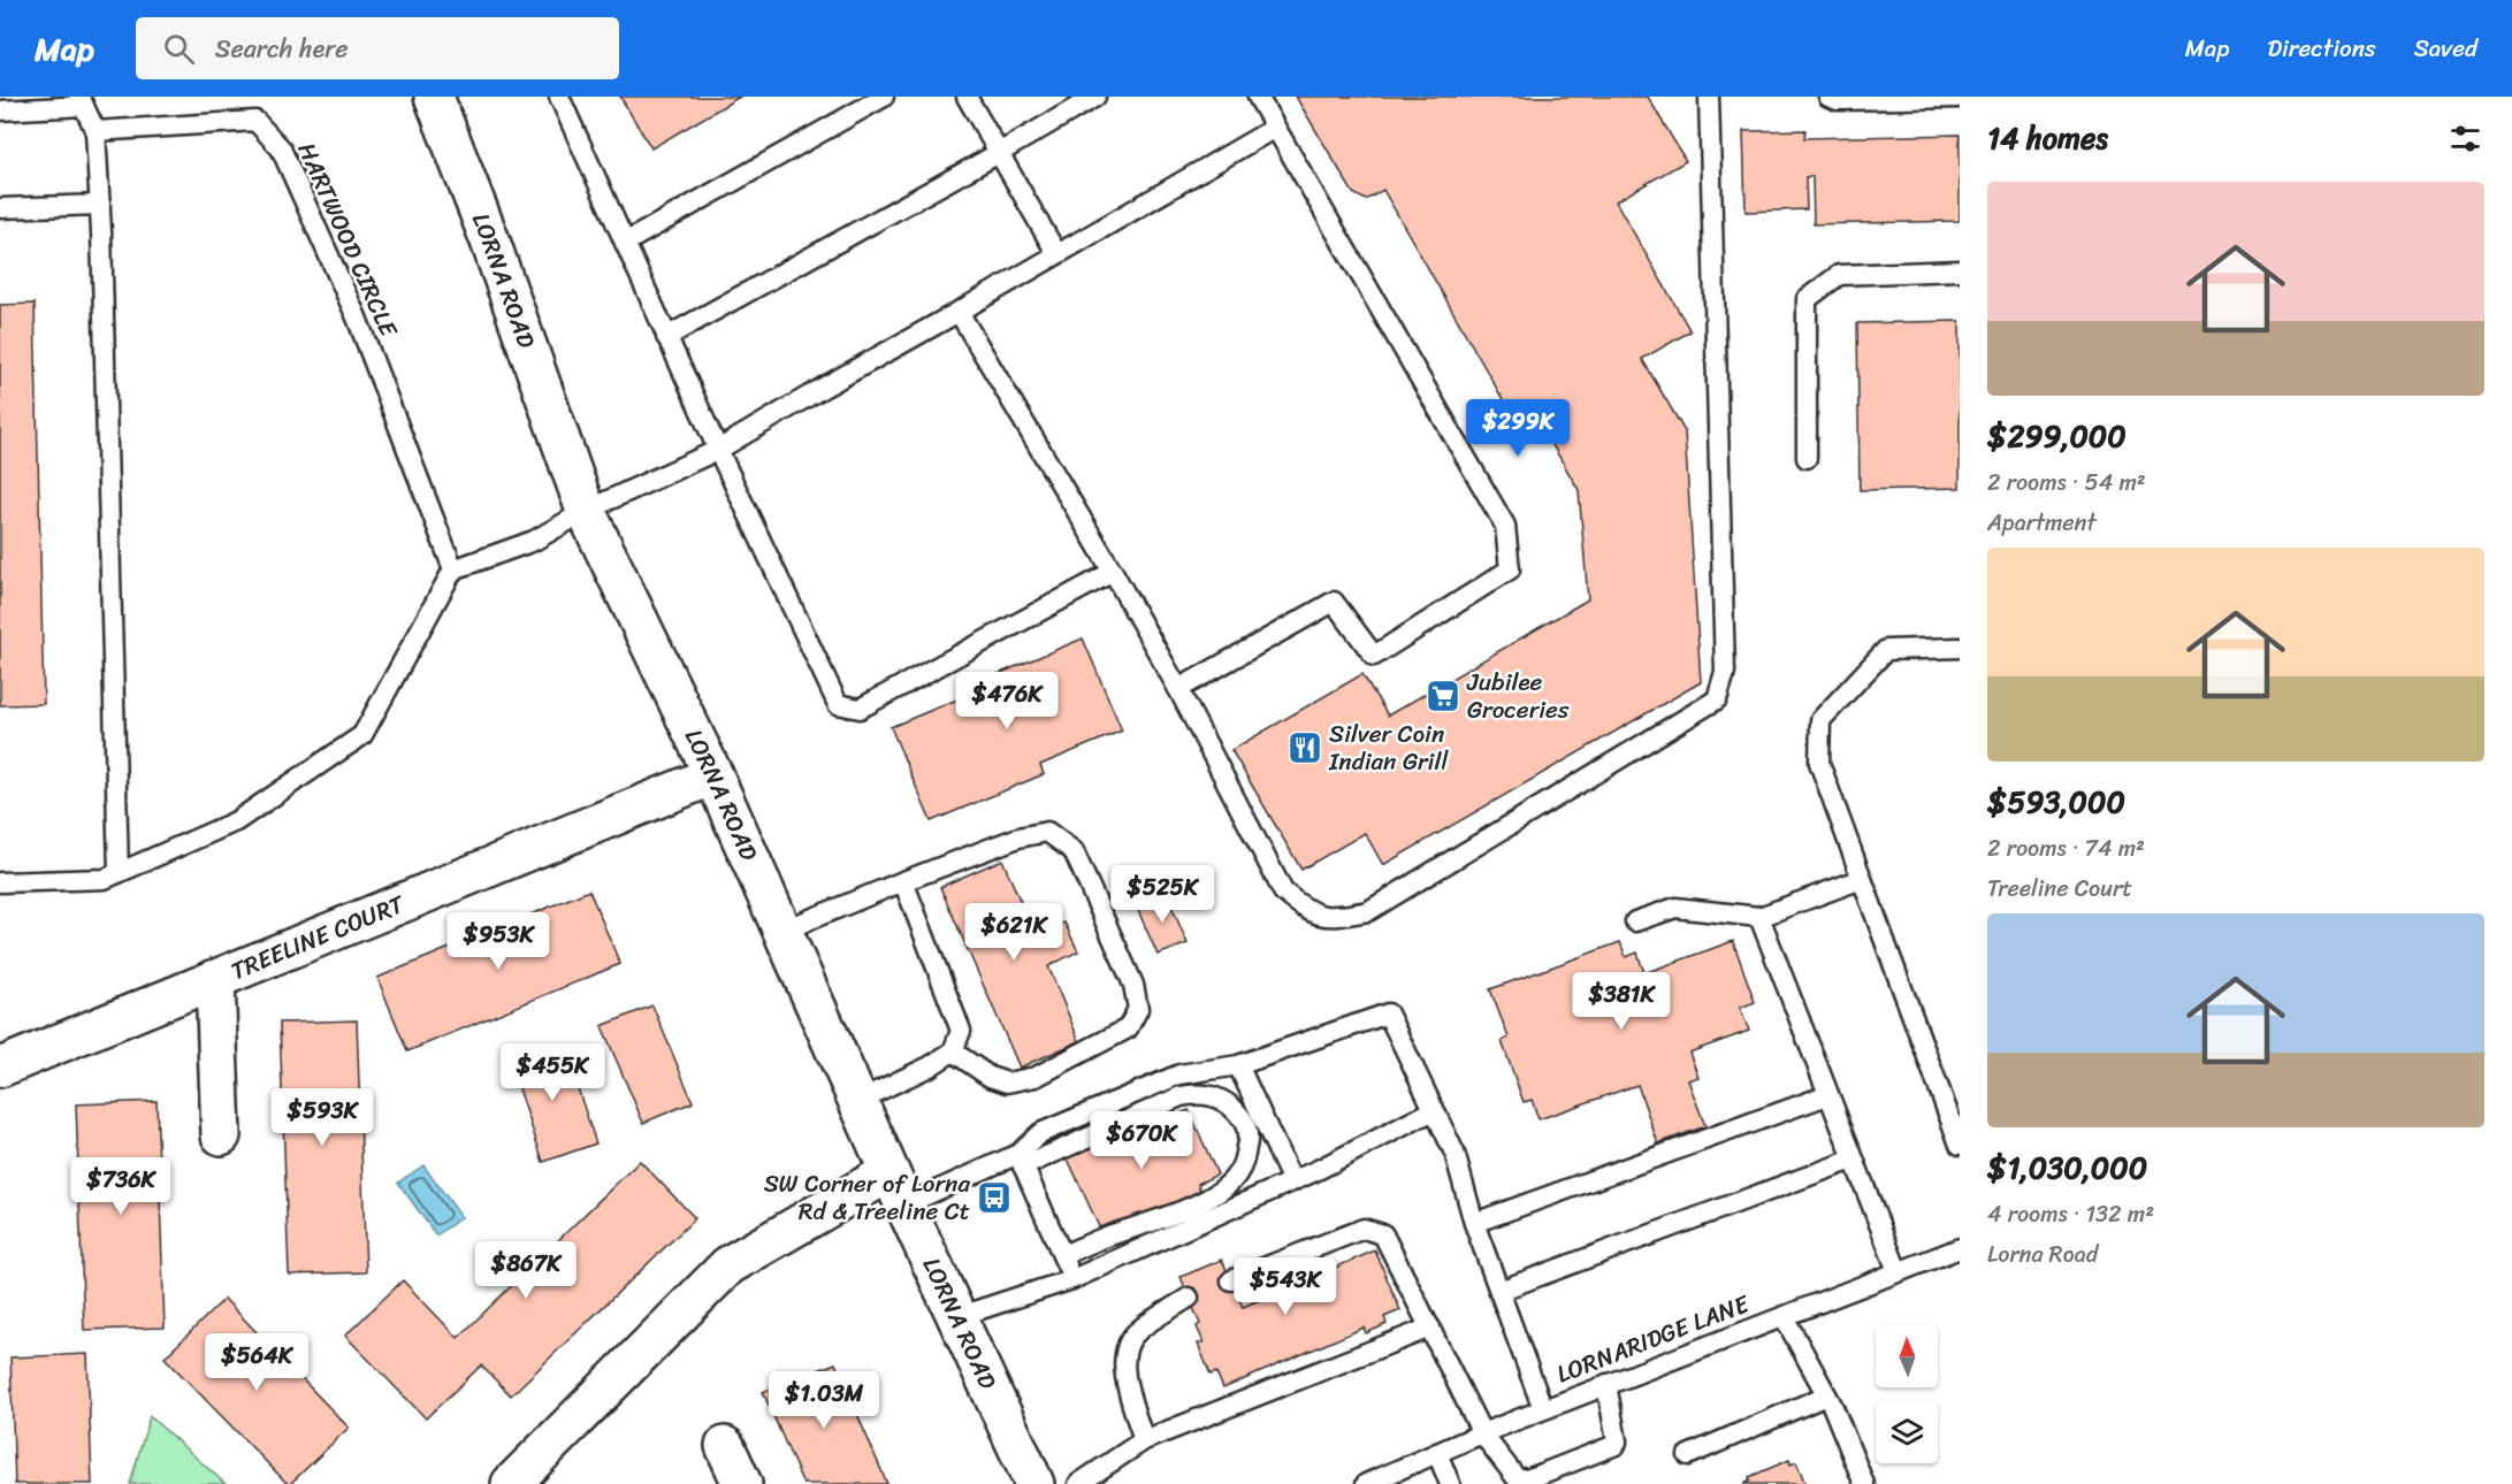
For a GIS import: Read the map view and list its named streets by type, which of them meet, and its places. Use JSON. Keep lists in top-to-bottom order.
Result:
{
  "streets": {
    "street": ["LORNA ROAD", "TREELINE COURT"],
    "lane": ["HARTWOOD CIRCLE", "LORNARIDGE LANE"]
  },
  "crossings": [
    ["LORNA ROAD", "TREELINE COURT"]
  ],
  "places": {
    "supermarket": ["Jubilee Groceries"],
    "restaurant": ["Silver Coin Indian Grill"],
    "bus stop": ["SW Corner of Lorna Rd & Treeline Ct"]
  },
  "north": "top",
  "page": {
    "header": "Map",
    "search": "Search here",
    "nav": ["Map", "Directions", "Saved"],
    "heading": "14 homes",
    "list": [
      {
        "name": "$299,000",
        "note": "2 rooms · 54 m² · Apartment"
      },
      {
        "name": "$593,000",
        "note": "2 rooms · 74 m² · Treeline Court"
      },
      {
        "name": "$1,030,000",
        "note": "4 rooms · 132 m² · Lorna Road"
      }
    ],
    "price": [
      "$299K",
      "$476K",
      "$525K",
      "$621K",
      "$953K",
      "$381K",
      "$455K",
      "$593K",
      "$670K",
      "$736K",
      "$867K",
      "$543K",
      "$564K",
      "$1.03M"
    ]
  }
}
